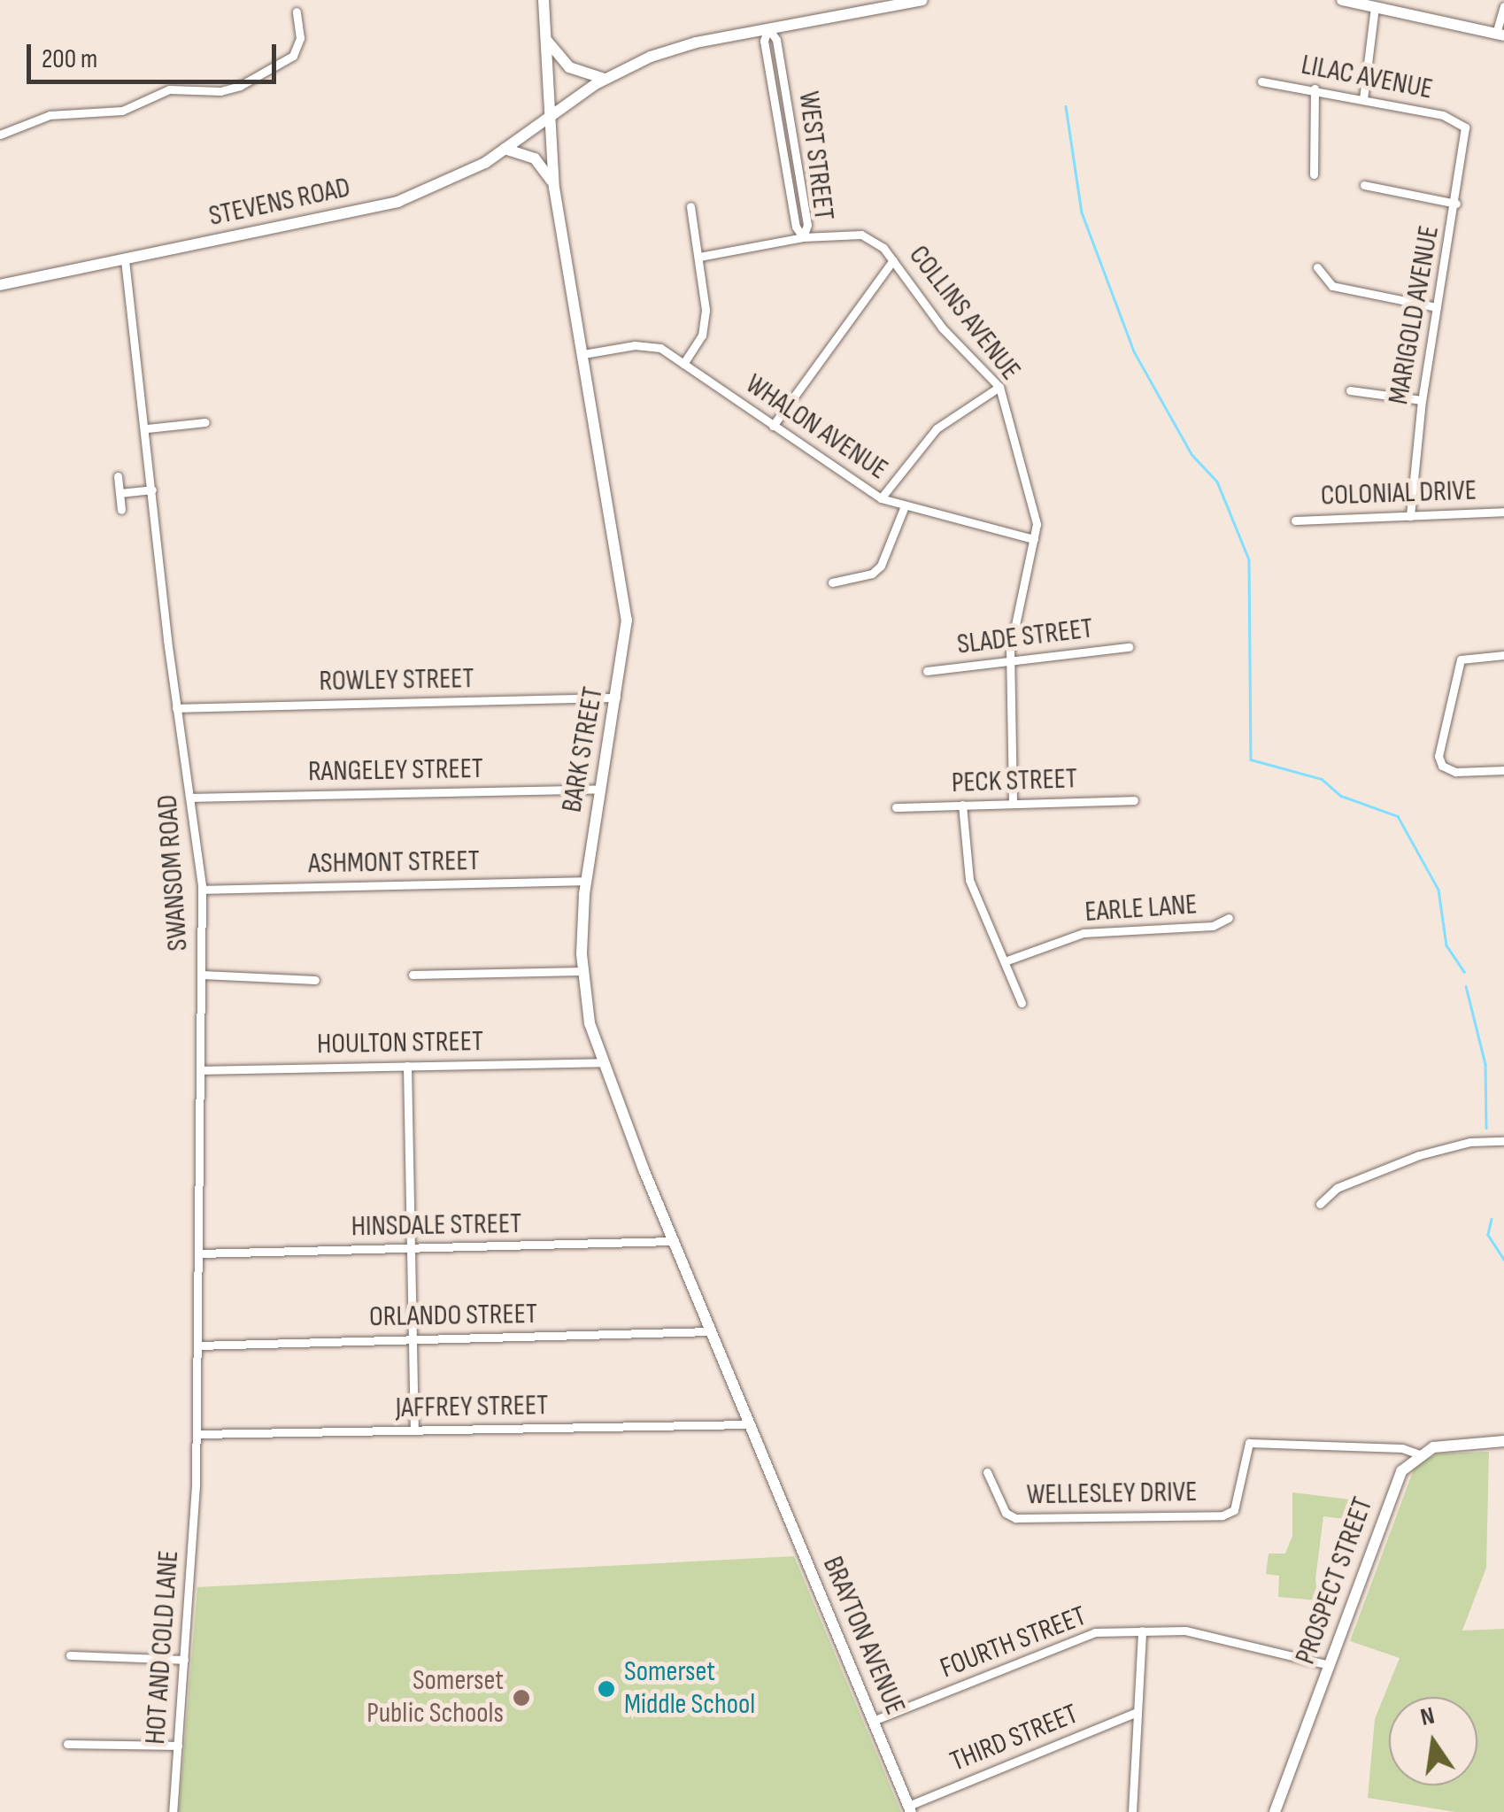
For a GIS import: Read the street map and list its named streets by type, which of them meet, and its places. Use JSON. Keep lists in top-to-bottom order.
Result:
{
  "streets": {
    "main road": [
      "STEVENS ROAD",
      "BARK STREET",
      "PROSPECT STREET",
      "BRAYTON AVENUE"
    ],
    "street": [
      "LILAC AVENUE",
      "WEST STREET",
      "COLLINS AVENUE",
      "MARIGOLD AVENUE",
      "WHALON AVENUE",
      "COLONIAL DRIVE",
      "SLADE STREET",
      "ROWLEY STREET",
      "RANGELEY STREET",
      "PECK STREET",
      "ASHMONT STREET",
      "SWANSOM ROAD",
      "EARLE LANE",
      "HOULTON STREET",
      "HINSDALE STREET",
      "ORLANDO STREET",
      "JAFFREY STREET",
      "WELLESLEY DRIVE",
      "FOURTH STREET",
      "HOT AND COLD LANE",
      "THIRD STREET"
    ]
  },
  "crossings": [
    ["LILAC AVENUE", "MARIGOLD AVENUE"],
    ["WEST STREET", "STEVENS ROAD"],
    ["WEST STREET", "COLLINS AVENUE"],
    ["STEVENS ROAD", "BARK STREET"],
    ["STEVENS ROAD", "SWANSOM ROAD"],
    ["COLLINS AVENUE", "WHALON AVENUE"],
    ["COLLINS AVENUE", "SLADE STREET"],
    ["COLLINS AVENUE", "PECK STREET"],
    ["MARIGOLD AVENUE", "COLONIAL DRIVE"],
    ["WHALON AVENUE", "BARK STREET"],
    ["ROWLEY STREET", "BARK STREET"],
    ["ROWLEY STREET", "SWANSOM ROAD"],
    ["BARK STREET", "RANGELEY STREET"],
    ["BARK STREET", "ASHMONT STREET"],
    ["BARK STREET", "HOULTON STREET"],
    ["BARK STREET", "HINSDALE STREET"],
    ["BARK STREET", "ORLANDO STREET"],
    ["BARK STREET", "JAFFREY STREET"],
    ["BARK STREET", "BRAYTON AVENUE"],
    ["RANGELEY STREET", "SWANSOM ROAD"],
    ["ASHMONT STREET", "SWANSOM ROAD"],
    ["SWANSOM ROAD", "HOULTON STREET"],
    ["SWANSOM ROAD", "HINSDALE STREET"],
    ["SWANSOM ROAD", "ORLANDO STREET"],
    ["SWANSOM ROAD", "JAFFREY STREET"],
    ["SWANSOM ROAD", "HOT AND COLD LANE"],
    ["WELLESLEY DRIVE", "PROSPECT STREET"],
    ["PROSPECT STREET", "FOURTH STREET"],
    ["BRAYTON AVENUE", "FOURTH STREET"],
    ["BRAYTON AVENUE", "THIRD STREET"]
  ],
  "places": ["Somerset Middle School", "Somerset Public Schools"],
  "scale_bar": "200 m",
  "north": "top"
}
